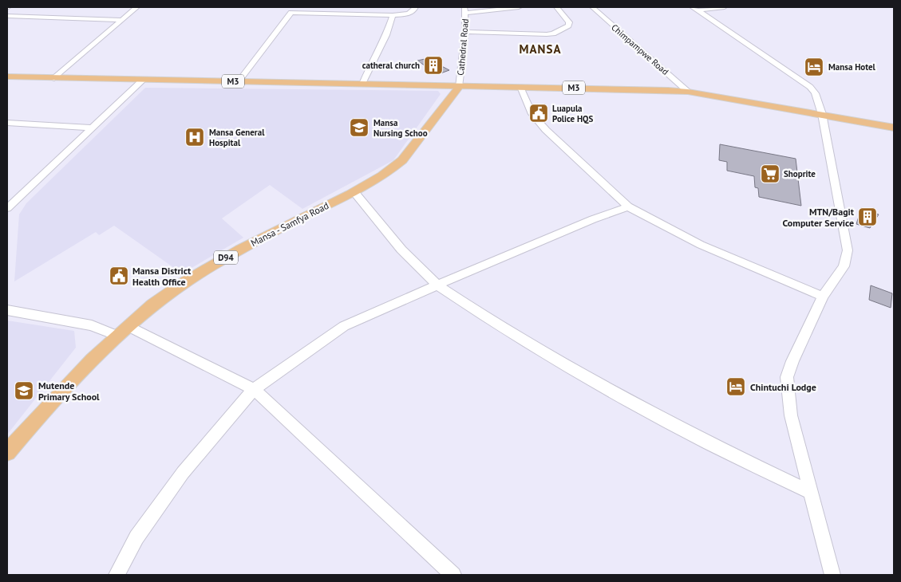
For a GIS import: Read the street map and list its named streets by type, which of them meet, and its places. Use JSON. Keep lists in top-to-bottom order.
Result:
{
  "streets": {
    "main road": ["M3", "Mansa - Samfya Road", "D94"],
    "street": ["Cathedral Road", "Chimpampwe Road"]
  },
  "crossings": [
    ["Cathedral Road", "M3"],
    ["Cathedral Road", "Mansa - Samfya Road"],
    ["Chimpampwe Road", "M3"],
    ["M3", "Mansa - Samfya Road"]
  ],
  "districts": ["MANSA"],
  "places": {
    "building": ["catheral church", "MTN/Bagit Computer Service"],
    "hotel": ["Mansa Hotel", "Chintuchi Lodge"],
    "public building": ["Luapula Police HQS", "Mansa District Health Office"],
    "school or university": ["Mansa Nursing Schoo", "Mutende Primary School"],
    "hospital": ["Mansa General Hospital"],
    "supermarket": ["Shoprite"]
  }
}
